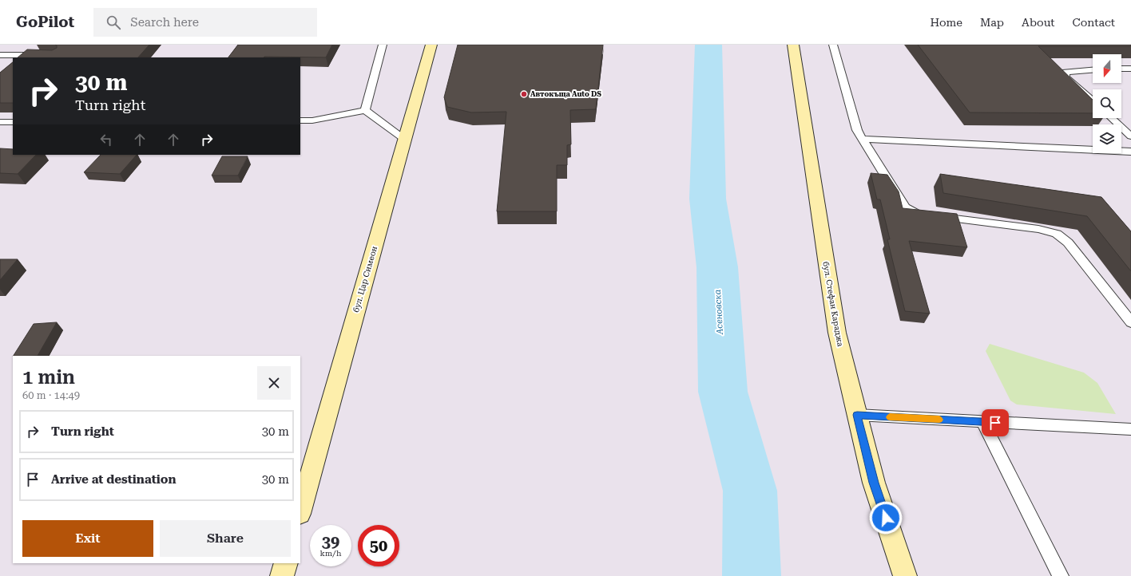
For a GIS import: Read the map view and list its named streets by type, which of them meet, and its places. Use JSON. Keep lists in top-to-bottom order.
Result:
{
  "streets": {
    "main road": ["бул. Цар Симеон", "бул. Стефан Караджа"]
  },
  "water": ["Асеновска"],
  "places": ["Автокъща Auto DS"],
  "north": "bottom",
  "page": {
    "header": "GoPilot",
    "search": "Search here",
    "nav": [
      "Home",
      "Map",
      "About",
      "Contact"
    ],
    "turn": ["30 m", "Turn right"],
    "heading": ["1 min", "60 m · 14:49"],
    "list": [
      {
        "name": "Turn right",
        "value": "30 m"
      },
      {
        "name": "Arrive at destination",
        "value": "30 m"
      }
    ],
    "buttons": ["Exit", "Share"],
    "speed": "39 km/h",
    "limit": "50"
  }
}
